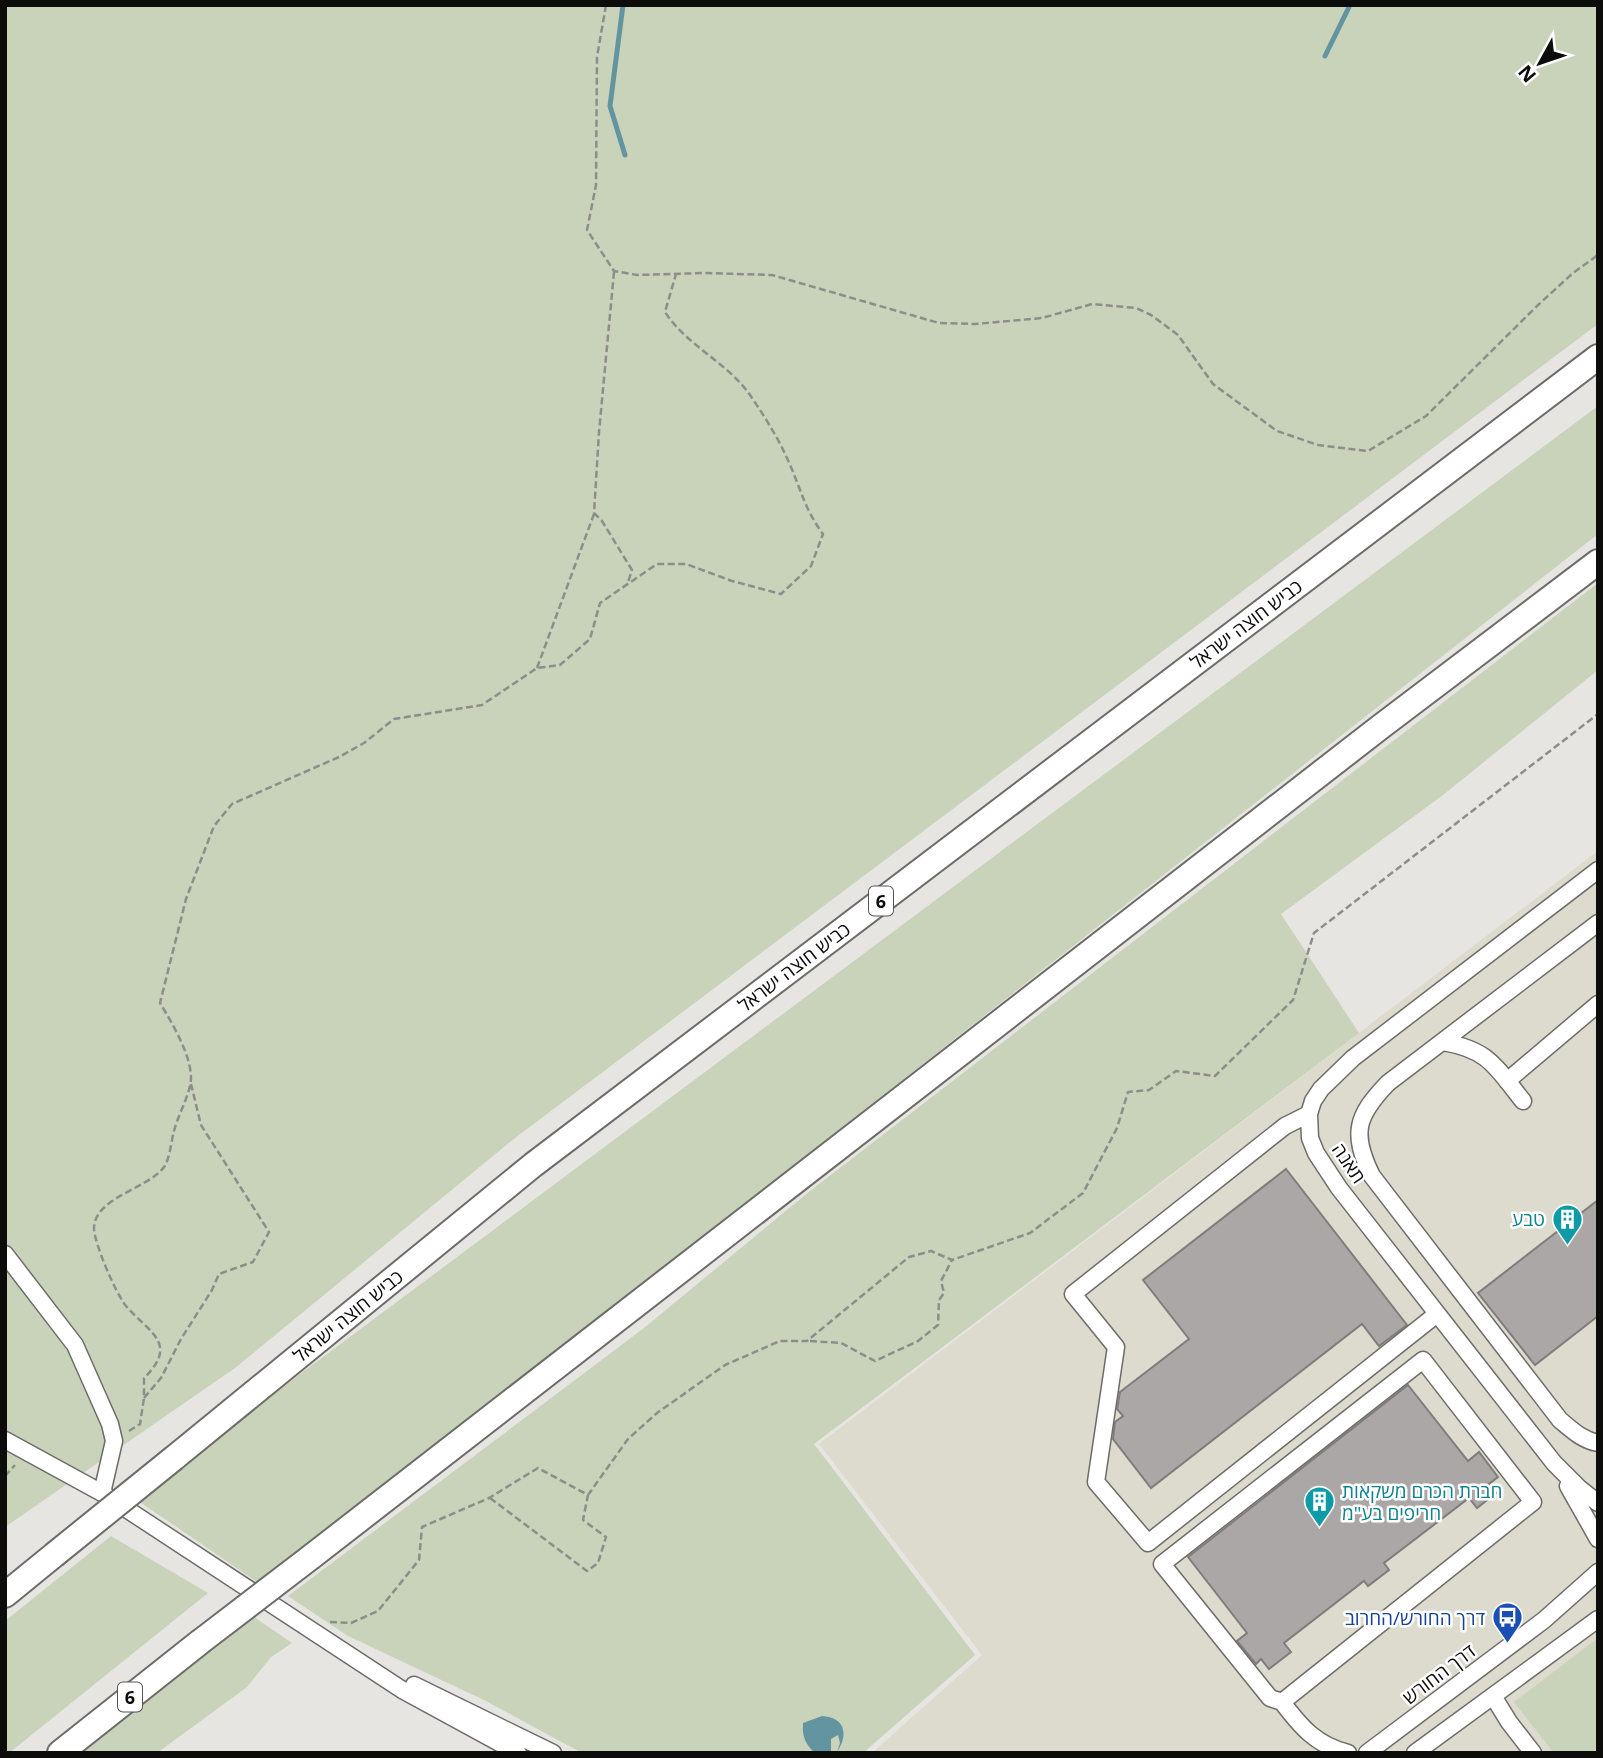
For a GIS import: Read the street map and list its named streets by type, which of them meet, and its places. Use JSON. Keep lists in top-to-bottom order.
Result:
{
  "streets": {
    "highway": ["כביש חוצה ישראל", "6"],
    "street": ["תאנה", "דרך החורש"]
  },
  "places": {
    "building": ["טבע", "חברת הכרם משקאות חריפים בע\"מ"],
    "bus stop": ["דרך החורש/החרוב"]
  },
  "north": "bottom left"
}
